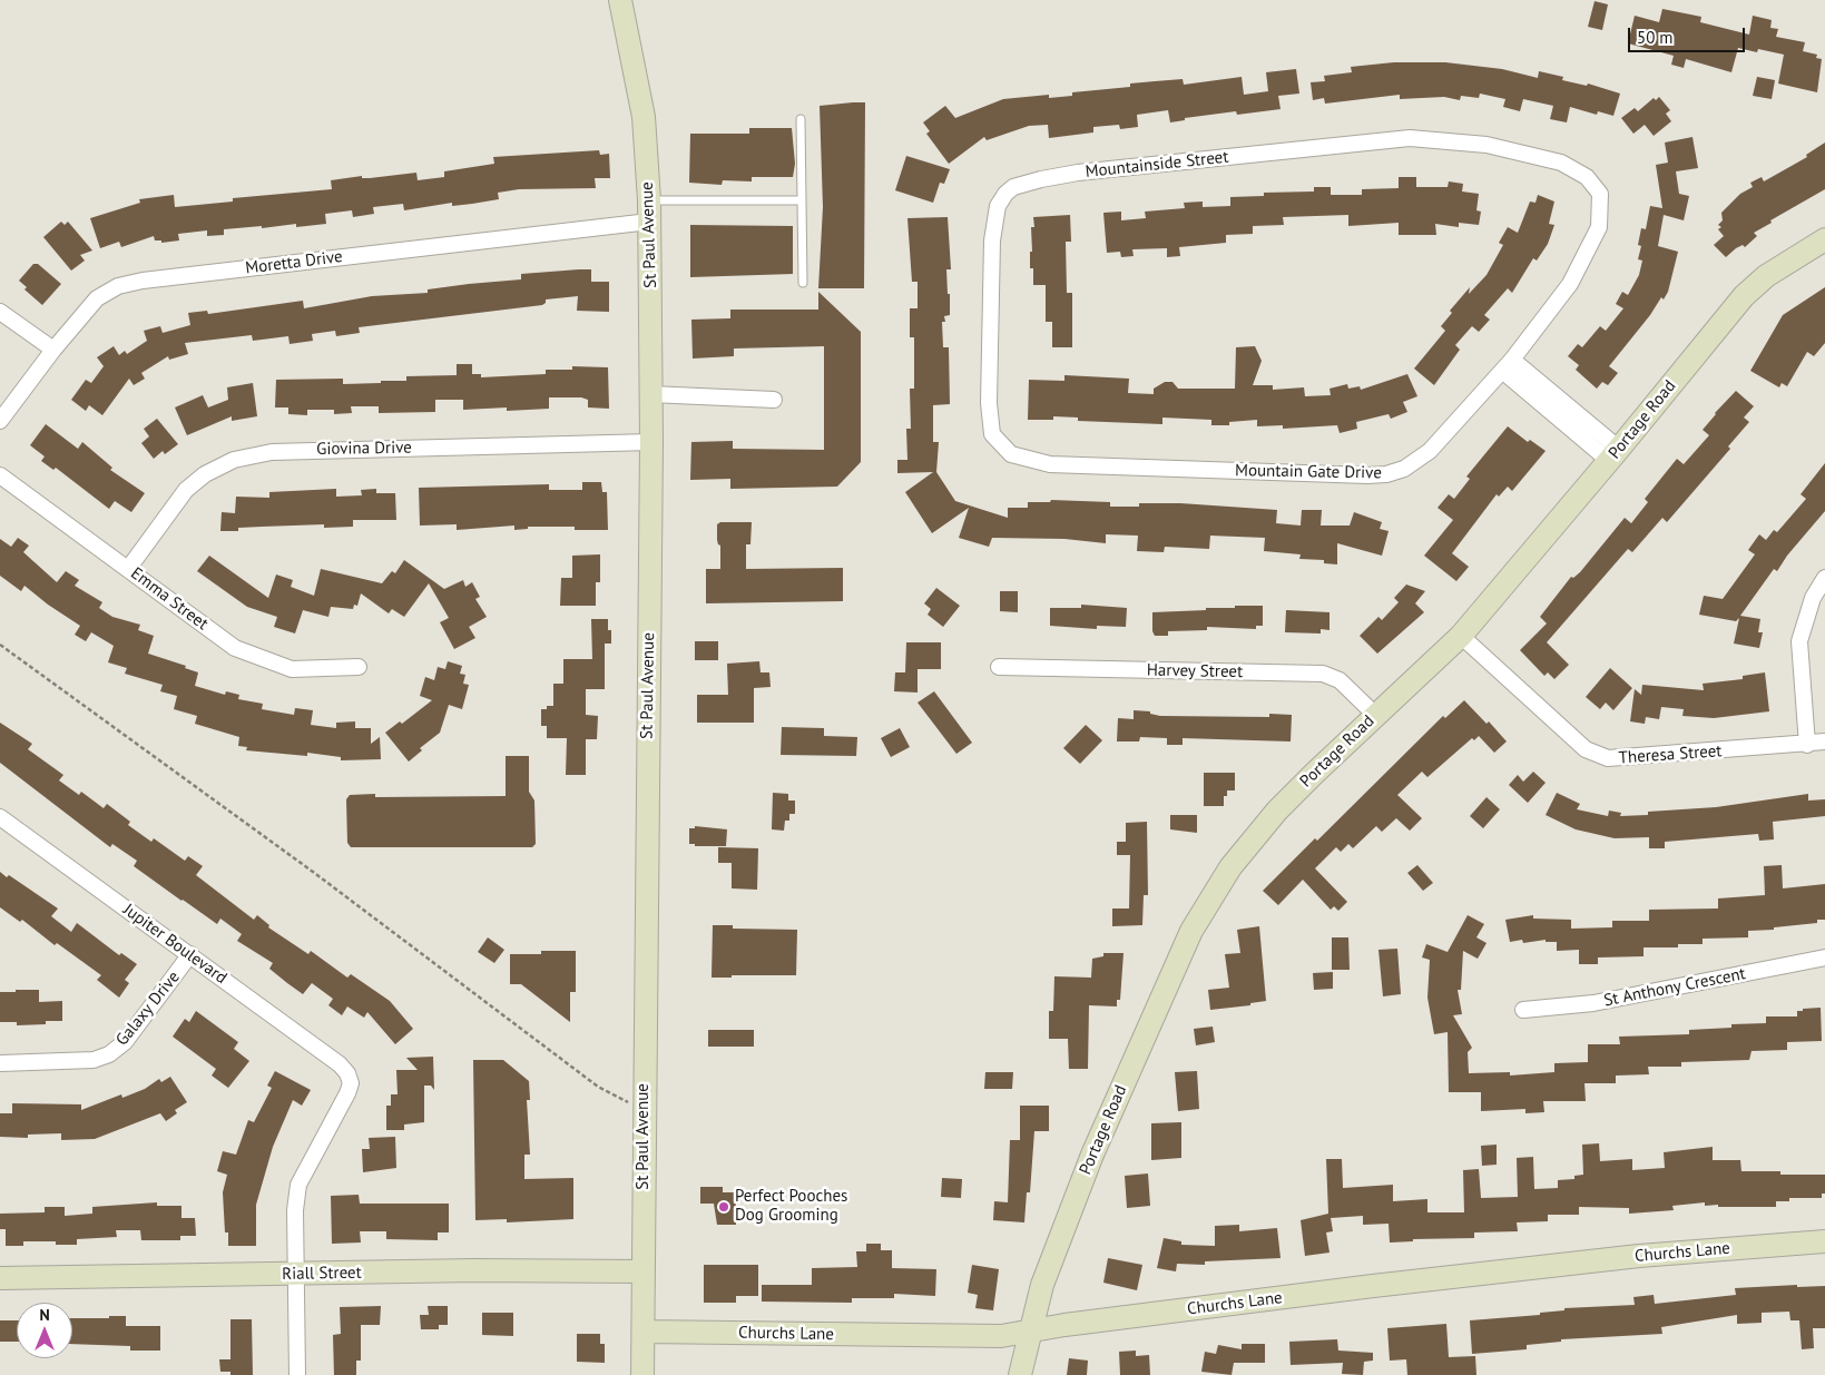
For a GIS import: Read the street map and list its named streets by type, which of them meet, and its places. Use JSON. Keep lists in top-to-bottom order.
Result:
{
  "streets": {
    "street": [
      "Mountainside Street",
      "St Paul Avenue",
      "Moretta Drive",
      "Portage Road",
      "Giovina Drive",
      "Mountain Gate Drive",
      "Emma Street",
      "Harvey Street",
      "Theresa Street",
      "Jupiter Boulevard",
      "St Anthony Crescent",
      "Galaxy Drive",
      "Churchs Lane",
      "Riall Street"
    ]
  },
  "crossings": [
    ["Mountainside Street", "Mountain Gate Drive"],
    ["St Paul Avenue", "Moretta Drive"],
    ["St Paul Avenue", "Giovina Drive"],
    ["St Paul Avenue", "Churchs Lane"],
    ["St Paul Avenue", "Riall Street"],
    ["Portage Road", "Harvey Street"],
    ["Portage Road", "Theresa Street"],
    ["Portage Road", "Churchs Lane"],
    ["Giovina Drive", "Emma Street"],
    ["Jupiter Boulevard", "Galaxy Drive"],
    ["Jupiter Boulevard", "Riall Street"]
  ],
  "places": ["Perfect Pooches Dog Grooming"],
  "scale_bar": "50 m",
  "north": "top"
}
